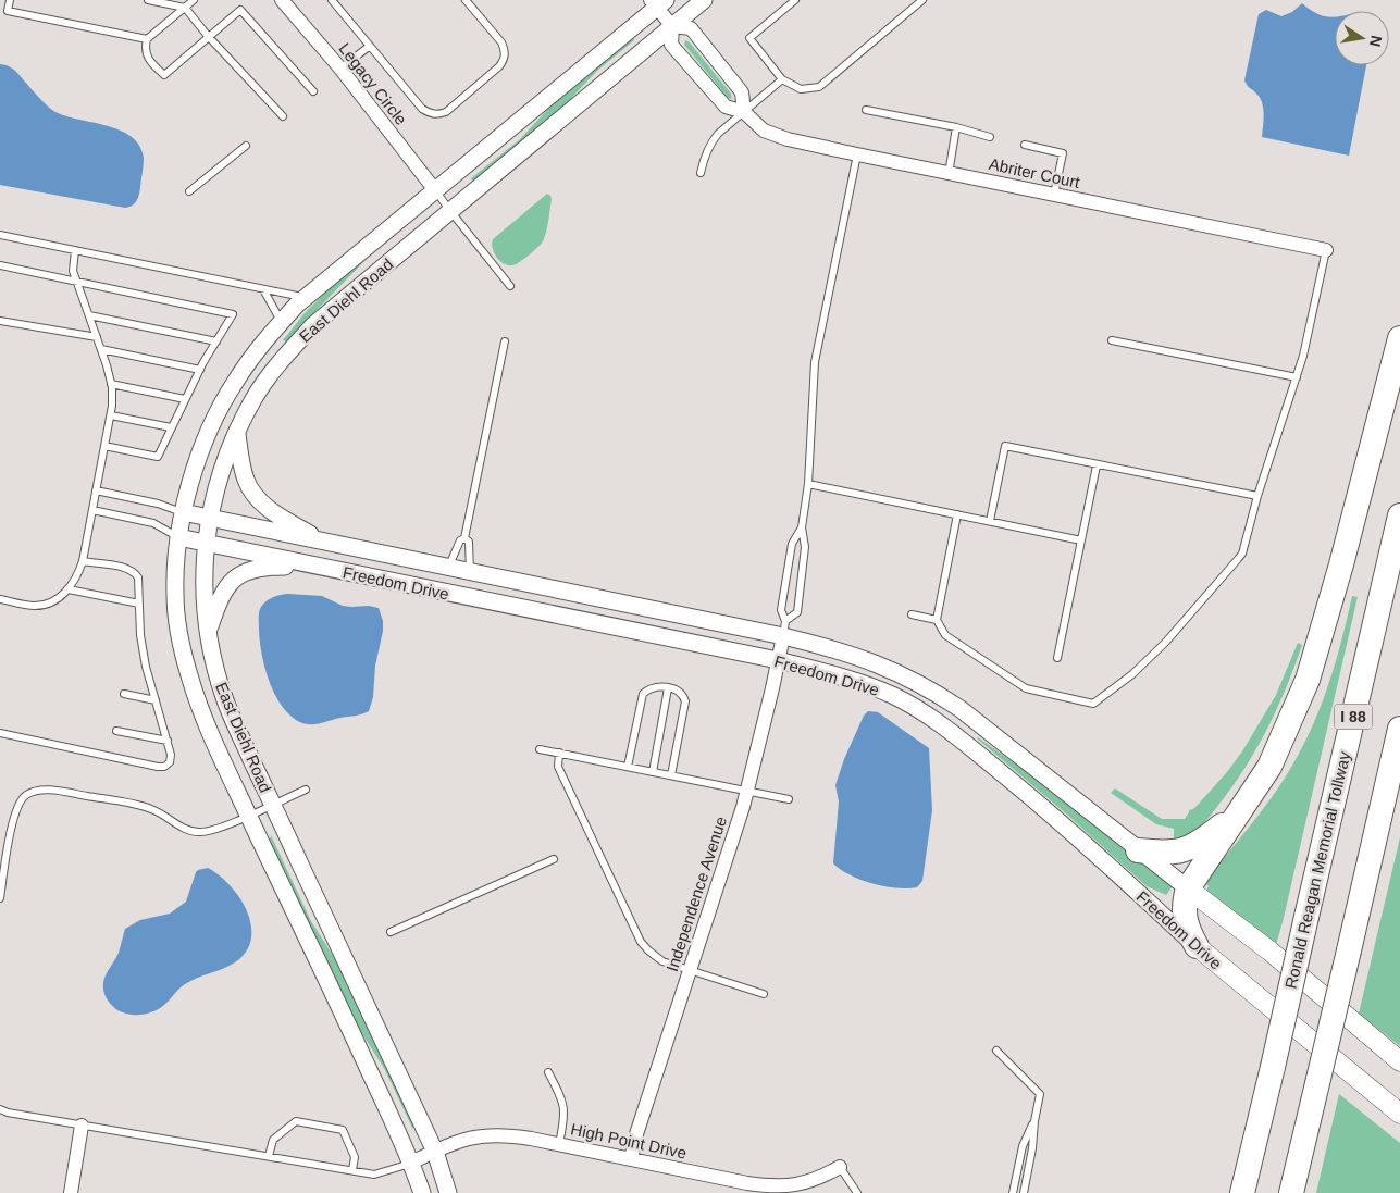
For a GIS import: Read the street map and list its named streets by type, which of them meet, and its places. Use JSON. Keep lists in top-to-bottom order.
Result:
{
  "streets": {
    "highway": ["I 88", "Ronald Reagan Memorial Tollway"],
    "main road": ["Freedom Drive"],
    "street": [
      "Legacy Circle",
      "Abriter Court",
      "East Diehl Road",
      "Independence Avenue",
      "High Point Drive"
    ]
  },
  "crossings": [
    ["Legacy Circle", "East Diehl Road"],
    ["Abriter Court", "East Diehl Road"],
    ["East Diehl Road", "Freedom Drive"],
    ["East Diehl Road", "High Point Drive"],
    ["Freedom Drive", "Independence Avenue"],
    ["Independence Avenue", "High Point Drive"]
  ],
  "north": "right"
}
